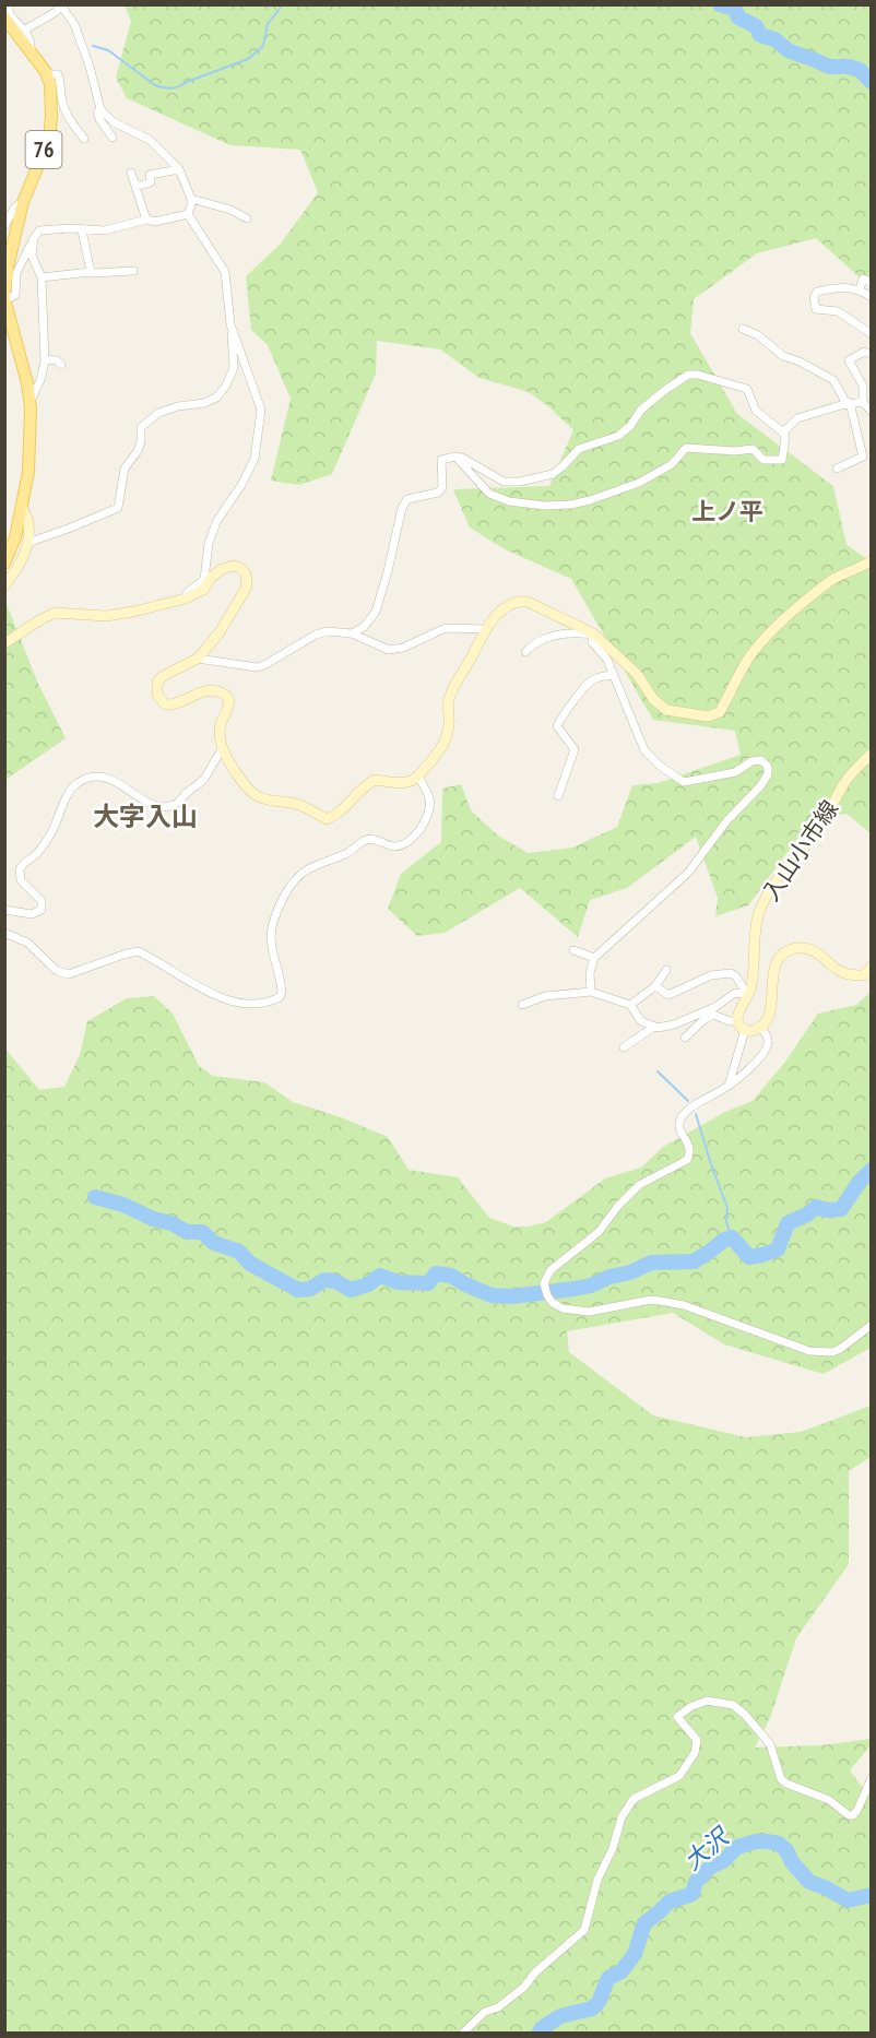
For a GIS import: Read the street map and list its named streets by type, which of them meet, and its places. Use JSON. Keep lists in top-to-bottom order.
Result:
{
  "streets": {
    "main road": ["76", "入山小市線"]
  },
  "districts": ["上ノ平", "大字入山"],
  "water": ["大沢"]
}
